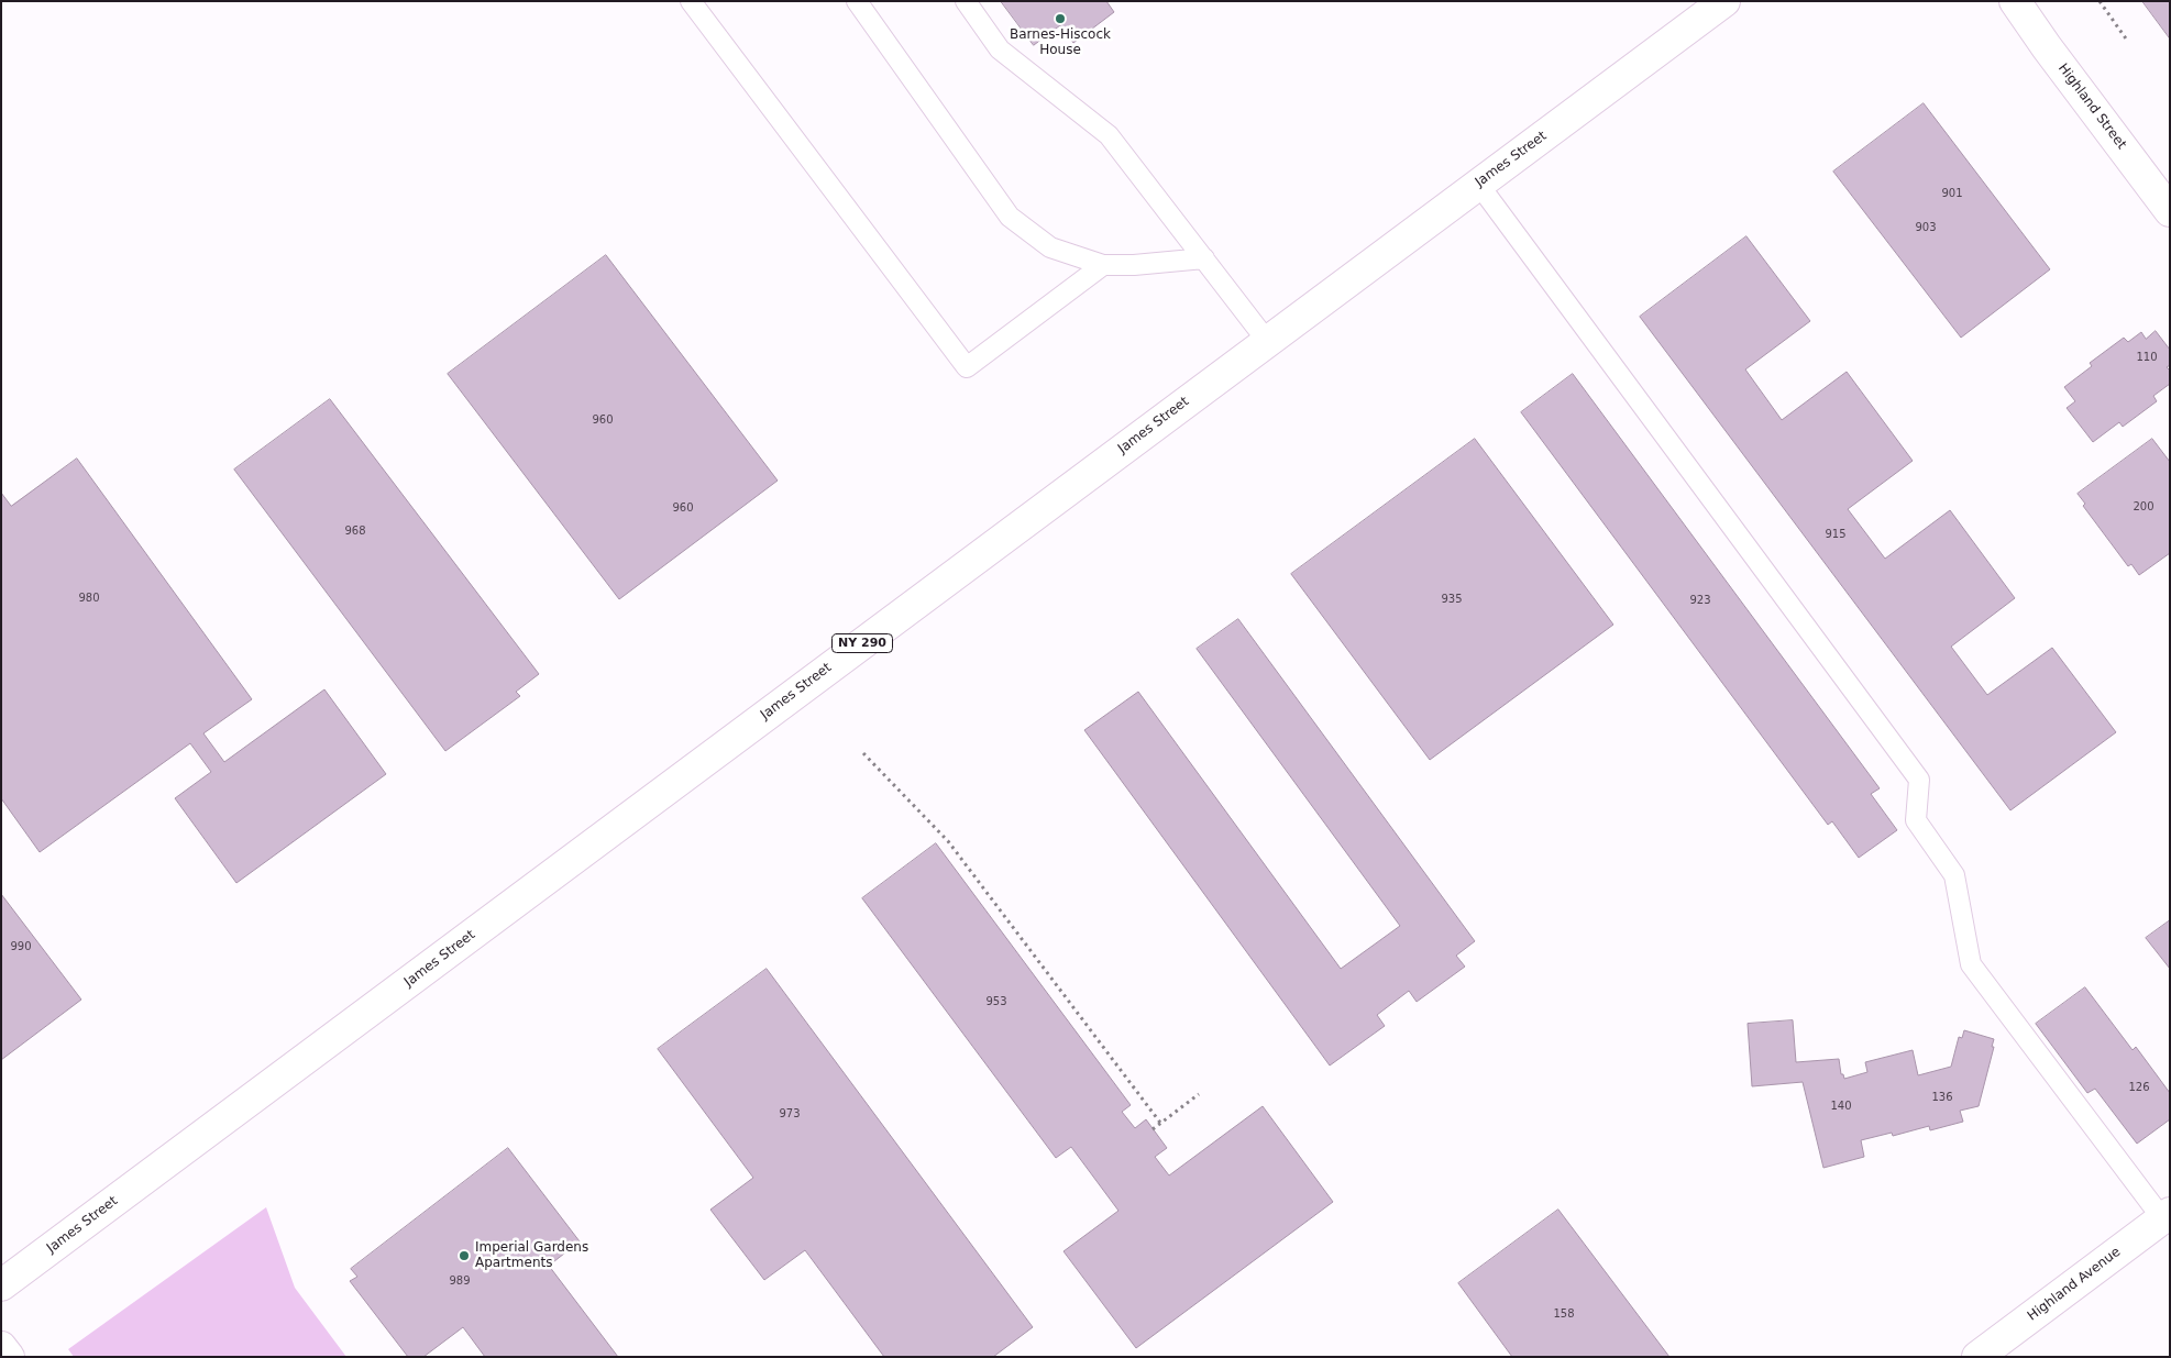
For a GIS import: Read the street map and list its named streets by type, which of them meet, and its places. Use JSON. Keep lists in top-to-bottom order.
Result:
{
  "streets": {
    "main road": [
      "Highland Street",
      "James Street",
      "NY 290",
      "Highland Avenue"
    ]
  },
  "places": ["Barnes-Hiscock House", "Imperial Gardens Apartments"],
  "house_numbers": [
    "901",
    "903",
    "110",
    "960",
    "200",
    "960",
    "968",
    "915",
    "980",
    "935",
    "923",
    "990",
    "953",
    "126",
    "136",
    "140",
    "973",
    "989",
    "158"
  ]
}
